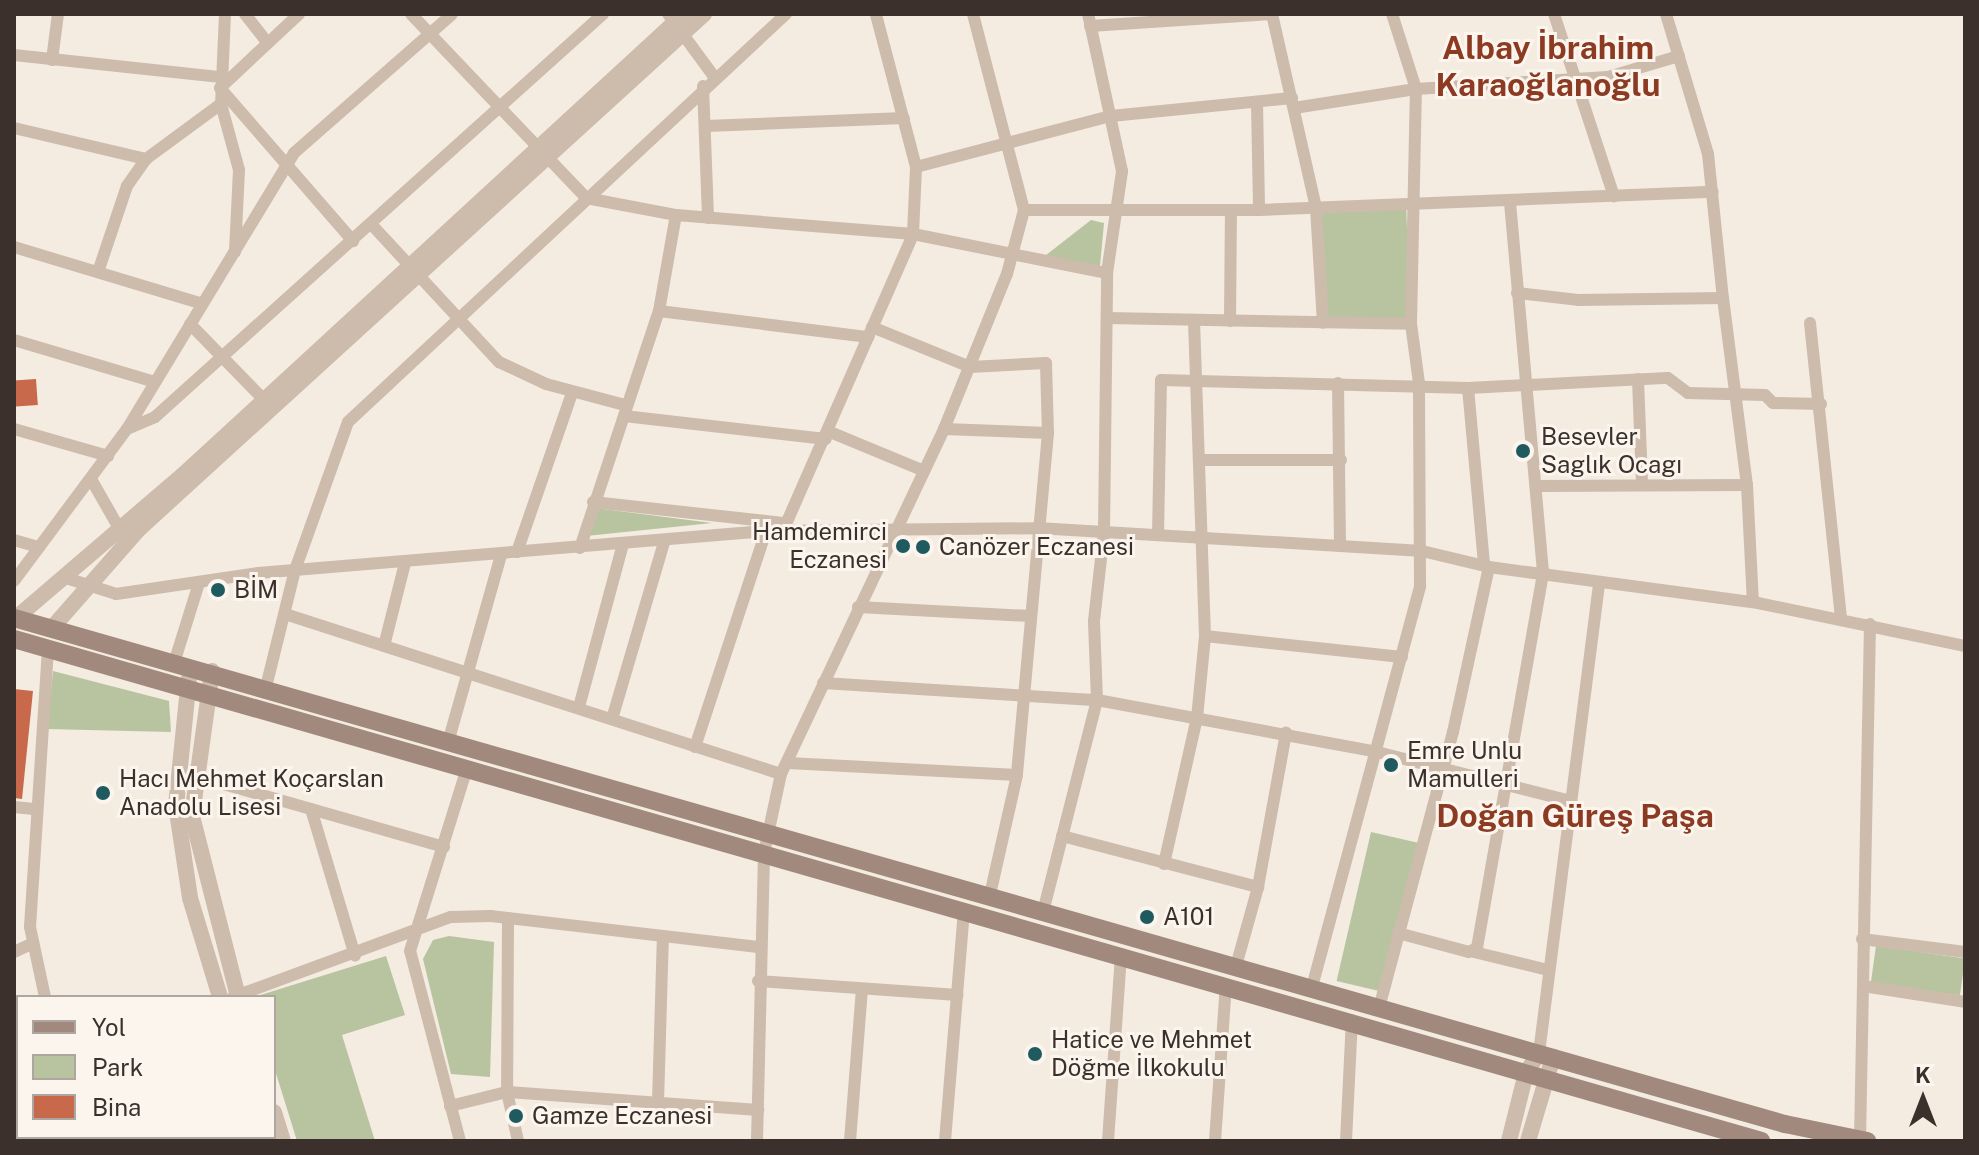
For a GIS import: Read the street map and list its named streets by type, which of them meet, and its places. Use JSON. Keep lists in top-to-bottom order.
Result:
{
  "districts": ["Albay İbrahim Karaoğlanoğlu", "Doğan Güreş Paşa"],
  "places": [
    "Besevler Saglık Ocagı",
    "Hamdemirci Eczanesi",
    "Canözer Eczanesi",
    "BİM",
    "Emre Unlu Mamulleri",
    "Hacı Mehmet Koçarslan Anadolu Lisesi",
    "A101",
    "Hatice ve Mehmet Döğme İlkokulu",
    "Gamze Eczanesi"
  ],
  "legend": ["Yol", "Park", "Bina"],
  "north": "top"
}
